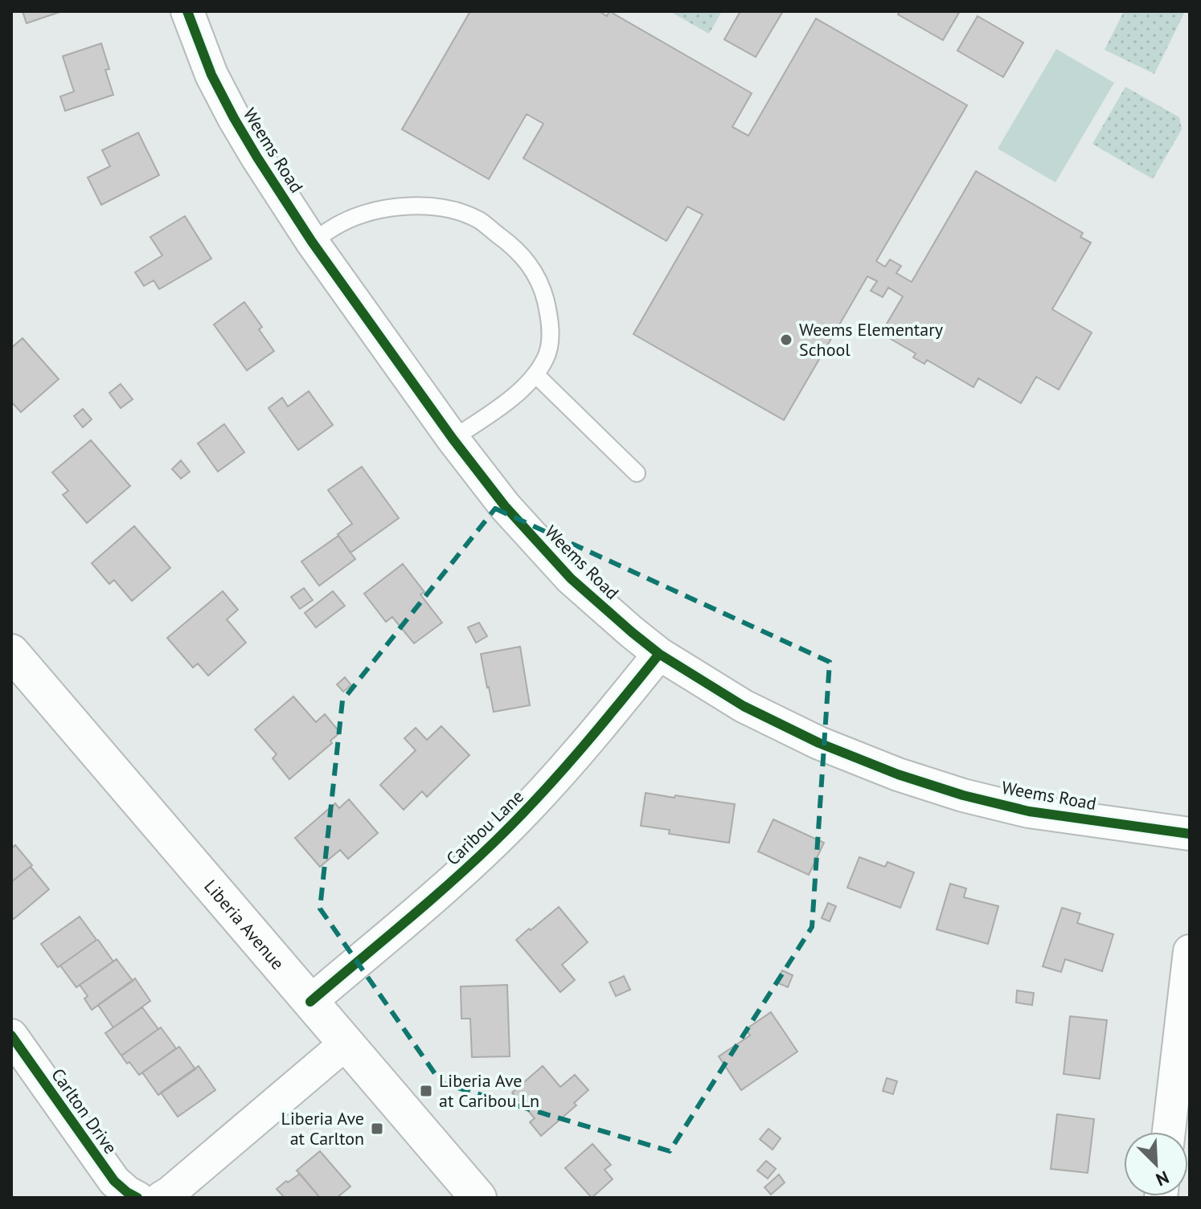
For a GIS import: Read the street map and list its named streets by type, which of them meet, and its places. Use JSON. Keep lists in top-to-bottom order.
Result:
{
  "streets": {
    "main road": ["Liberia Avenue"],
    "street": ["Weems Road", "Caribou Lane", "Carlton Drive"]
  },
  "crossings": [
    ["Weems Road", "Caribou Lane"],
    ["Caribou Lane", "Liberia Avenue"]
  ],
  "places": {
    "other": ["Weems Elementary School"],
    "transit": ["Liberia Ave at Caribou Ln", "Liberia Ave at Carlton"]
  },
  "north": "bottom right"
}
